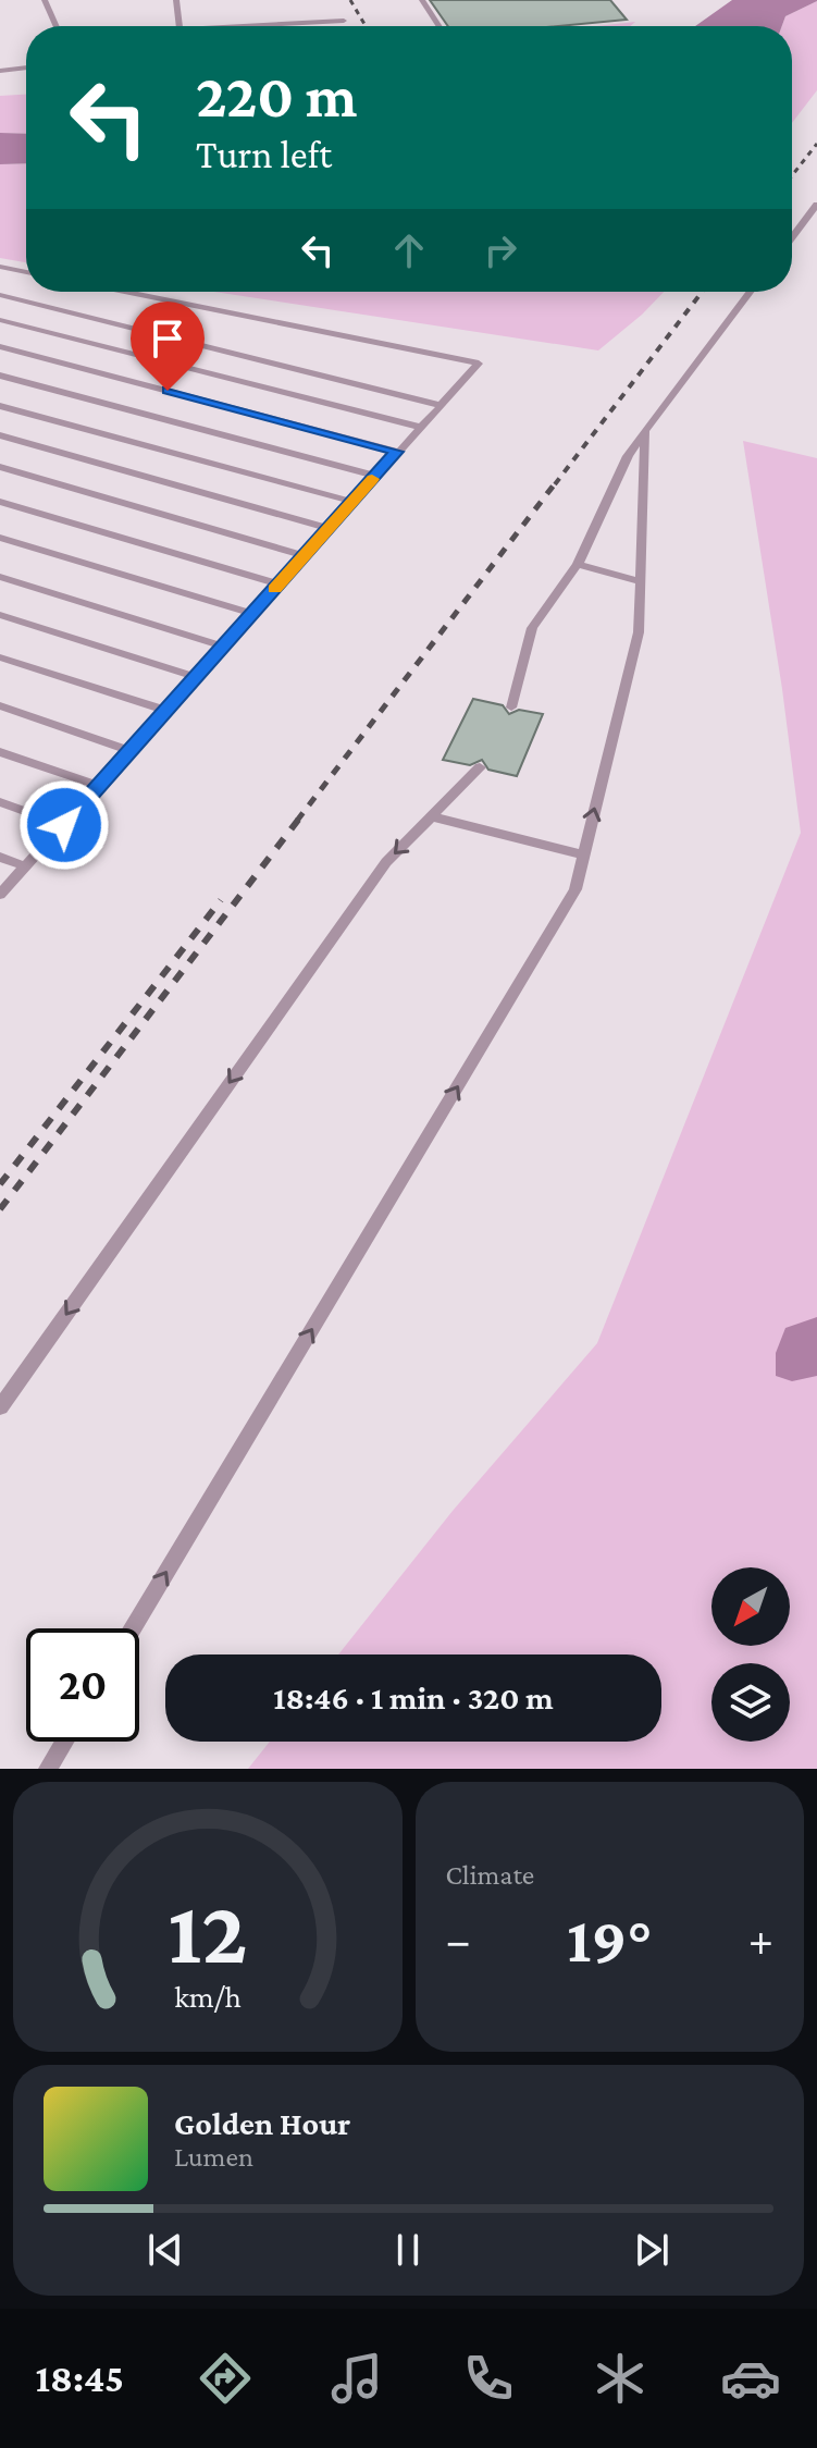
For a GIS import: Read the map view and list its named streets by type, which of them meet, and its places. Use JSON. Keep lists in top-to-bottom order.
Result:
{
  "north": "bottom left",
  "page": {
    "turn": ["220 m", "Turn left"],
    "limit": "20",
    "trip": "18:46 · 1 min · 320 m",
    "tile": "Climate",
    "heat": ["−", "19°", "+"],
    "song": ["Golden Hour", "Lumen"],
    "tabs": "18:45",
    "gauge": ["12", "km/h"]
  }
}
